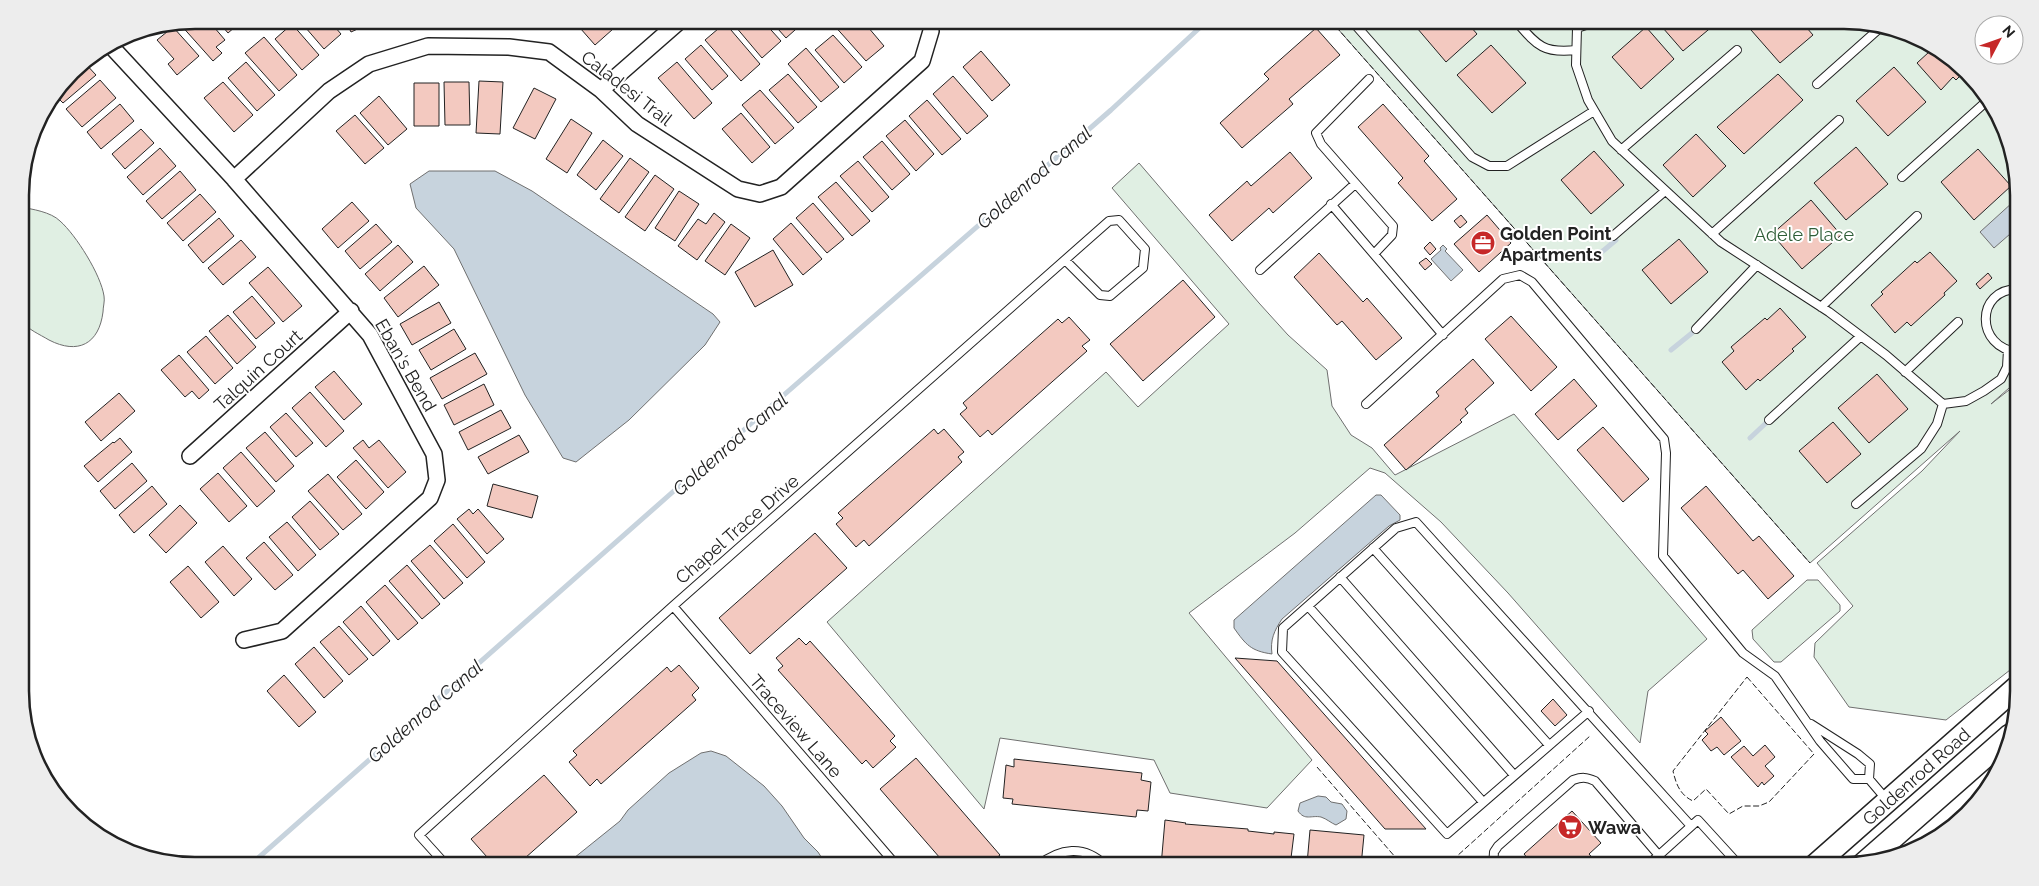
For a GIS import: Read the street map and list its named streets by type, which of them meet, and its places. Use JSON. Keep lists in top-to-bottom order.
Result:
{
  "streets": {
    "main road": ["Goldenrod Road"],
    "street": ["Caladesi Trail", "Eban's Bend", "Talquin Court"],
    "lane": ["Chapel Trace Drive", "Traceview Lane"]
  },
  "crossings": [
    ["Caladesi Trail", "Eban's Bend"],
    ["Eban's Bend", "Talquin Court"],
    ["Chapel Trace Drive", "Traceview Lane"]
  ],
  "water": ["Goldenrod Canal"],
  "parks": ["Adele Place"],
  "places": {
    "office": ["Golden Point Apartments"],
    "supermarket": ["Wawa"]
  },
  "north": "top right"
}
